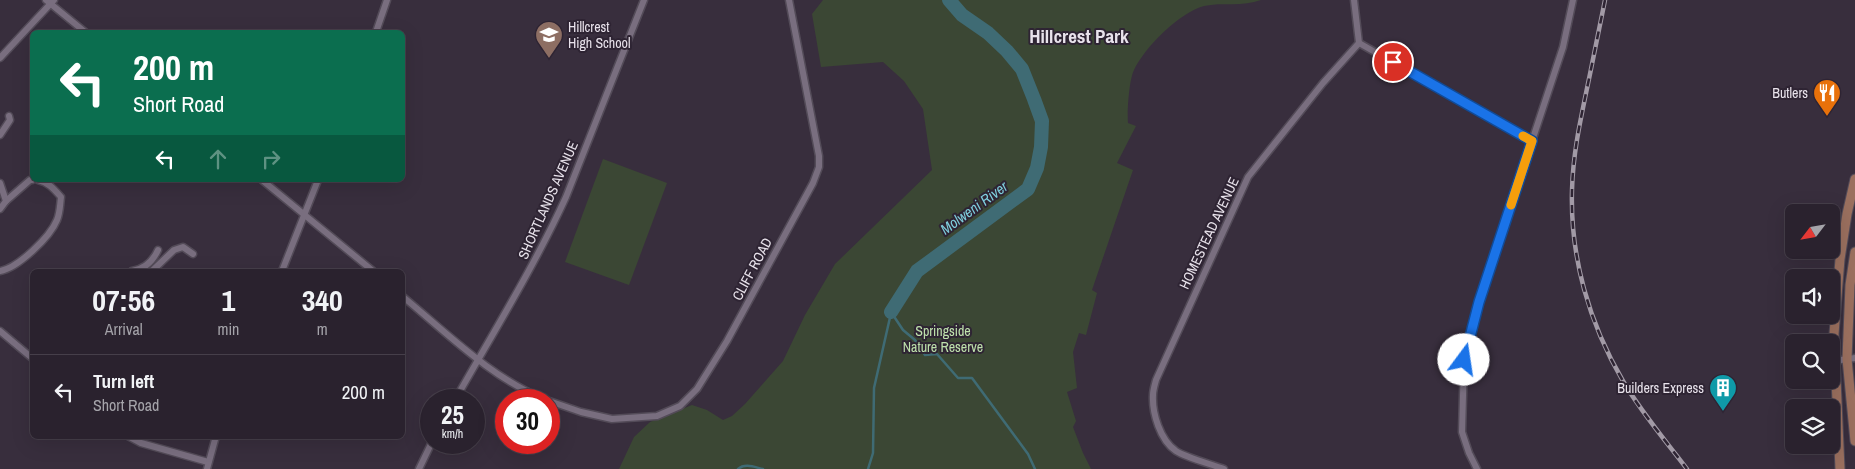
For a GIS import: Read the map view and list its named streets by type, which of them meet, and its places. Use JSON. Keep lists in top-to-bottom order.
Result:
{
  "streets": {
    "street": ["SHORTLANDS AVENUE", "HOMESTEAD AVENUE", "CLIFF ROAD"]
  },
  "crossings": [
    ["SHORTLANDS AVENUE", "CLIFF ROAD"]
  ],
  "districts": ["Hillcrest Park"],
  "water": ["Molweni River"],
  "parks": ["Springside Nature Reserve"],
  "places": {
    "school or university": ["Hillcrest High School"],
    "restaurant": ["Butlers"],
    "building": ["Builders Express"]
  },
  "north": "bottom left",
  "page": {
    "turn": ["200 m", "Short Road"],
    "eta": [
      "07:56",
      "Arrival",
      "1",
      "min",
      "340",
      "m"
    ],
    "list": [
      {
        "name": "Turn left",
        "note": "Short Road",
        "value": "200 m"
      }
    ],
    "speed": "25 km/h",
    "limit": "30"
  }
}
